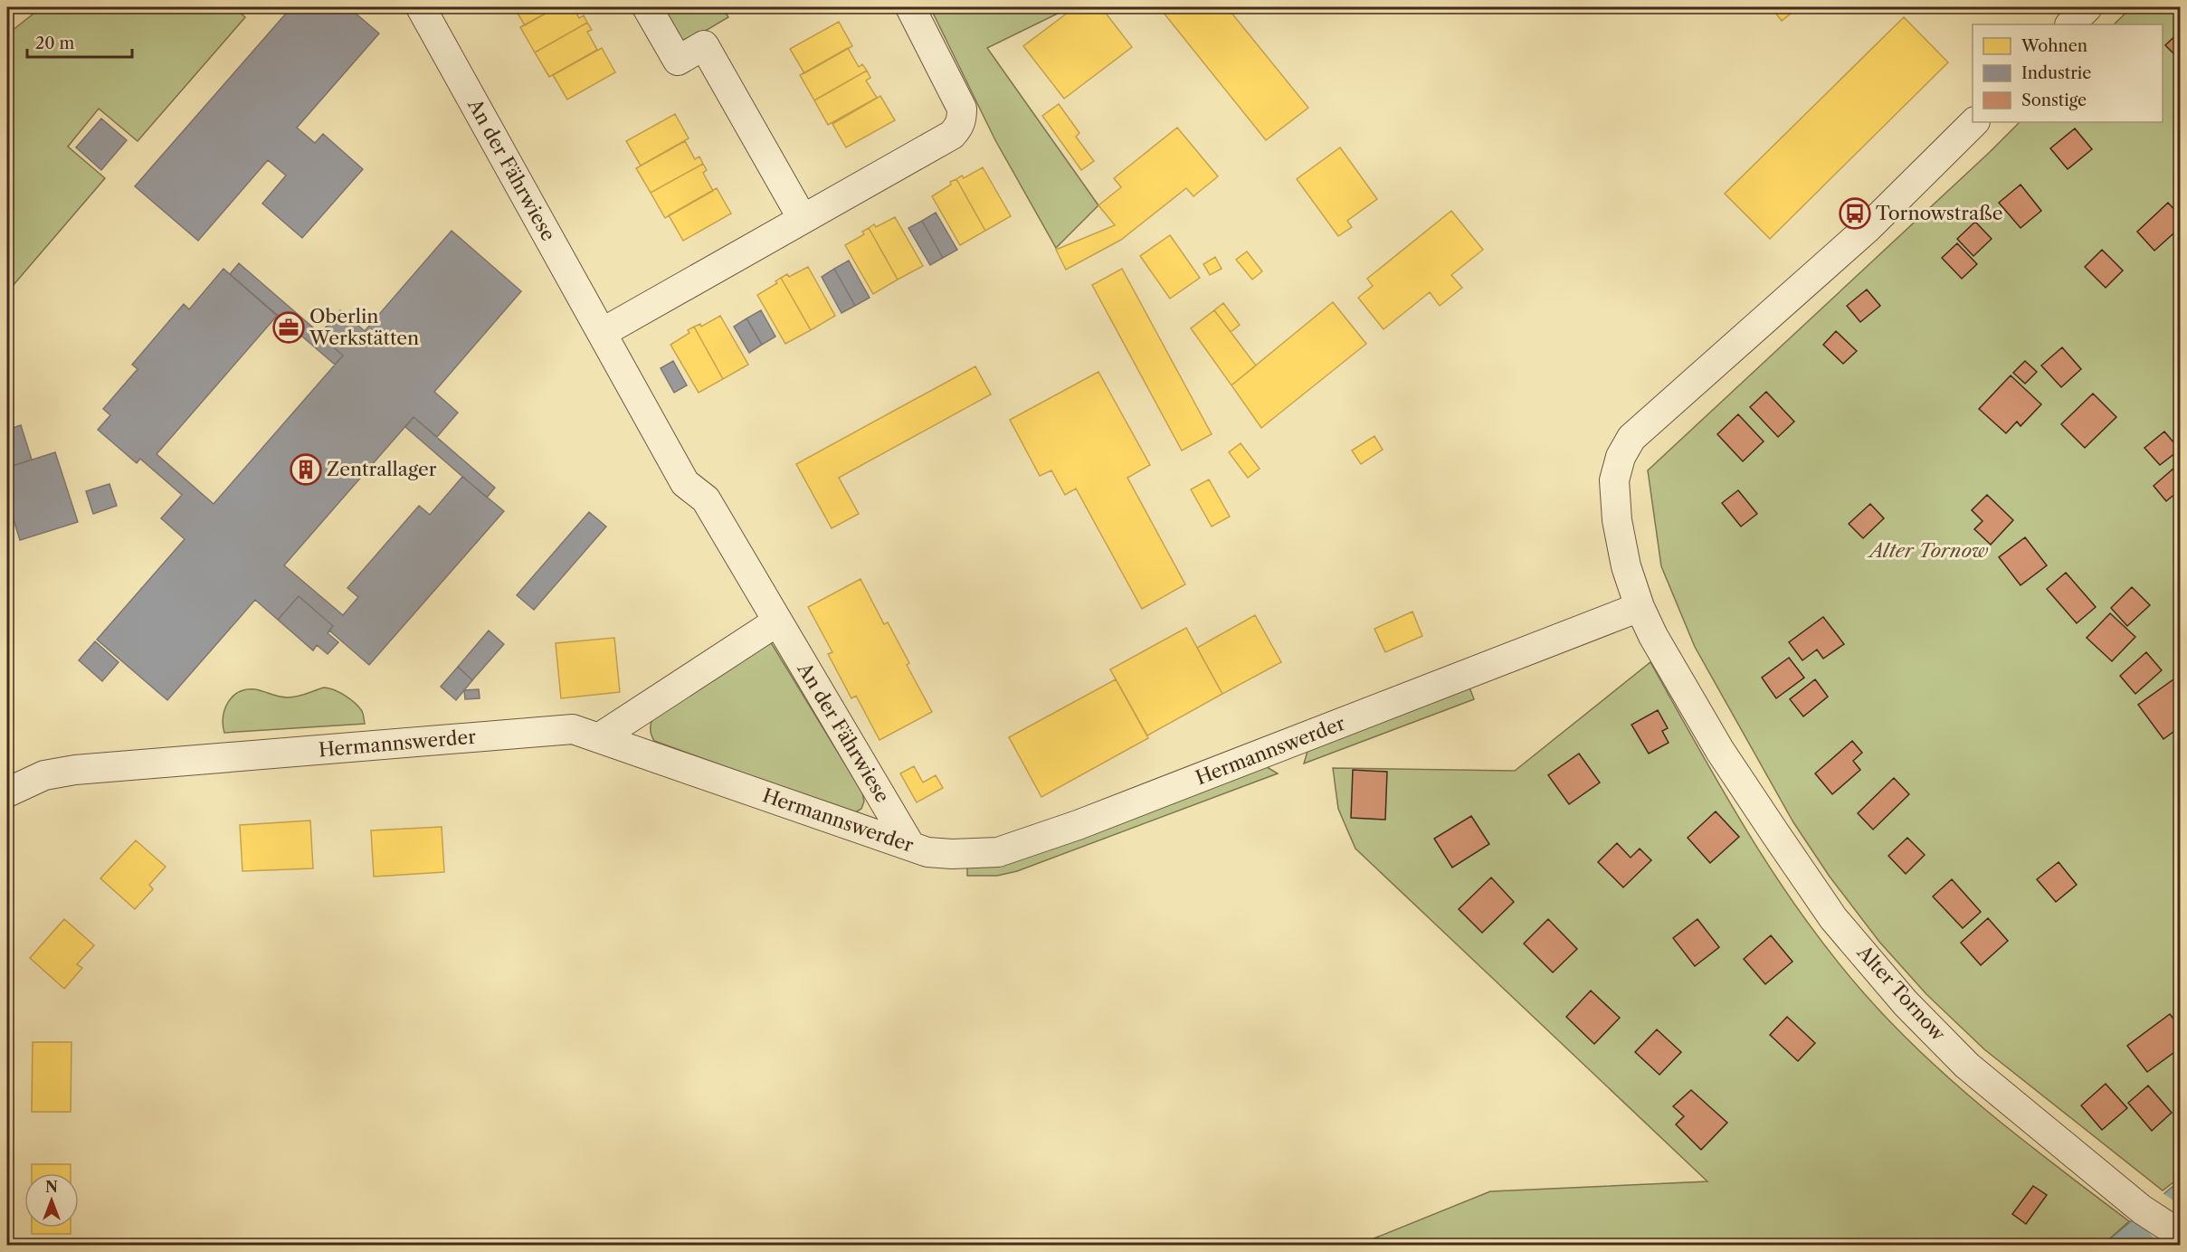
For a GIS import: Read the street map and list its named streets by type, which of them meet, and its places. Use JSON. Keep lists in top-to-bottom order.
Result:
{
  "streets": {
    "street": ["An der Fährwiese", "Hermannswerder", "Alter Tornow"]
  },
  "crossings": [
    ["An der Fährwiese", "Hermannswerder"],
    ["Hermannswerder", "Alter Tornow"]
  ],
  "parks": ["Alter Tornow"],
  "places": {
    "bus stop": ["Tornowstraße"],
    "office": ["Oberlin Werkstätten"],
    "building": ["Zentrallager"]
  },
  "legend": ["Wohnen", "Industrie", "Sonstige"],
  "scale_bar": "20 m",
  "north": "top"
}
